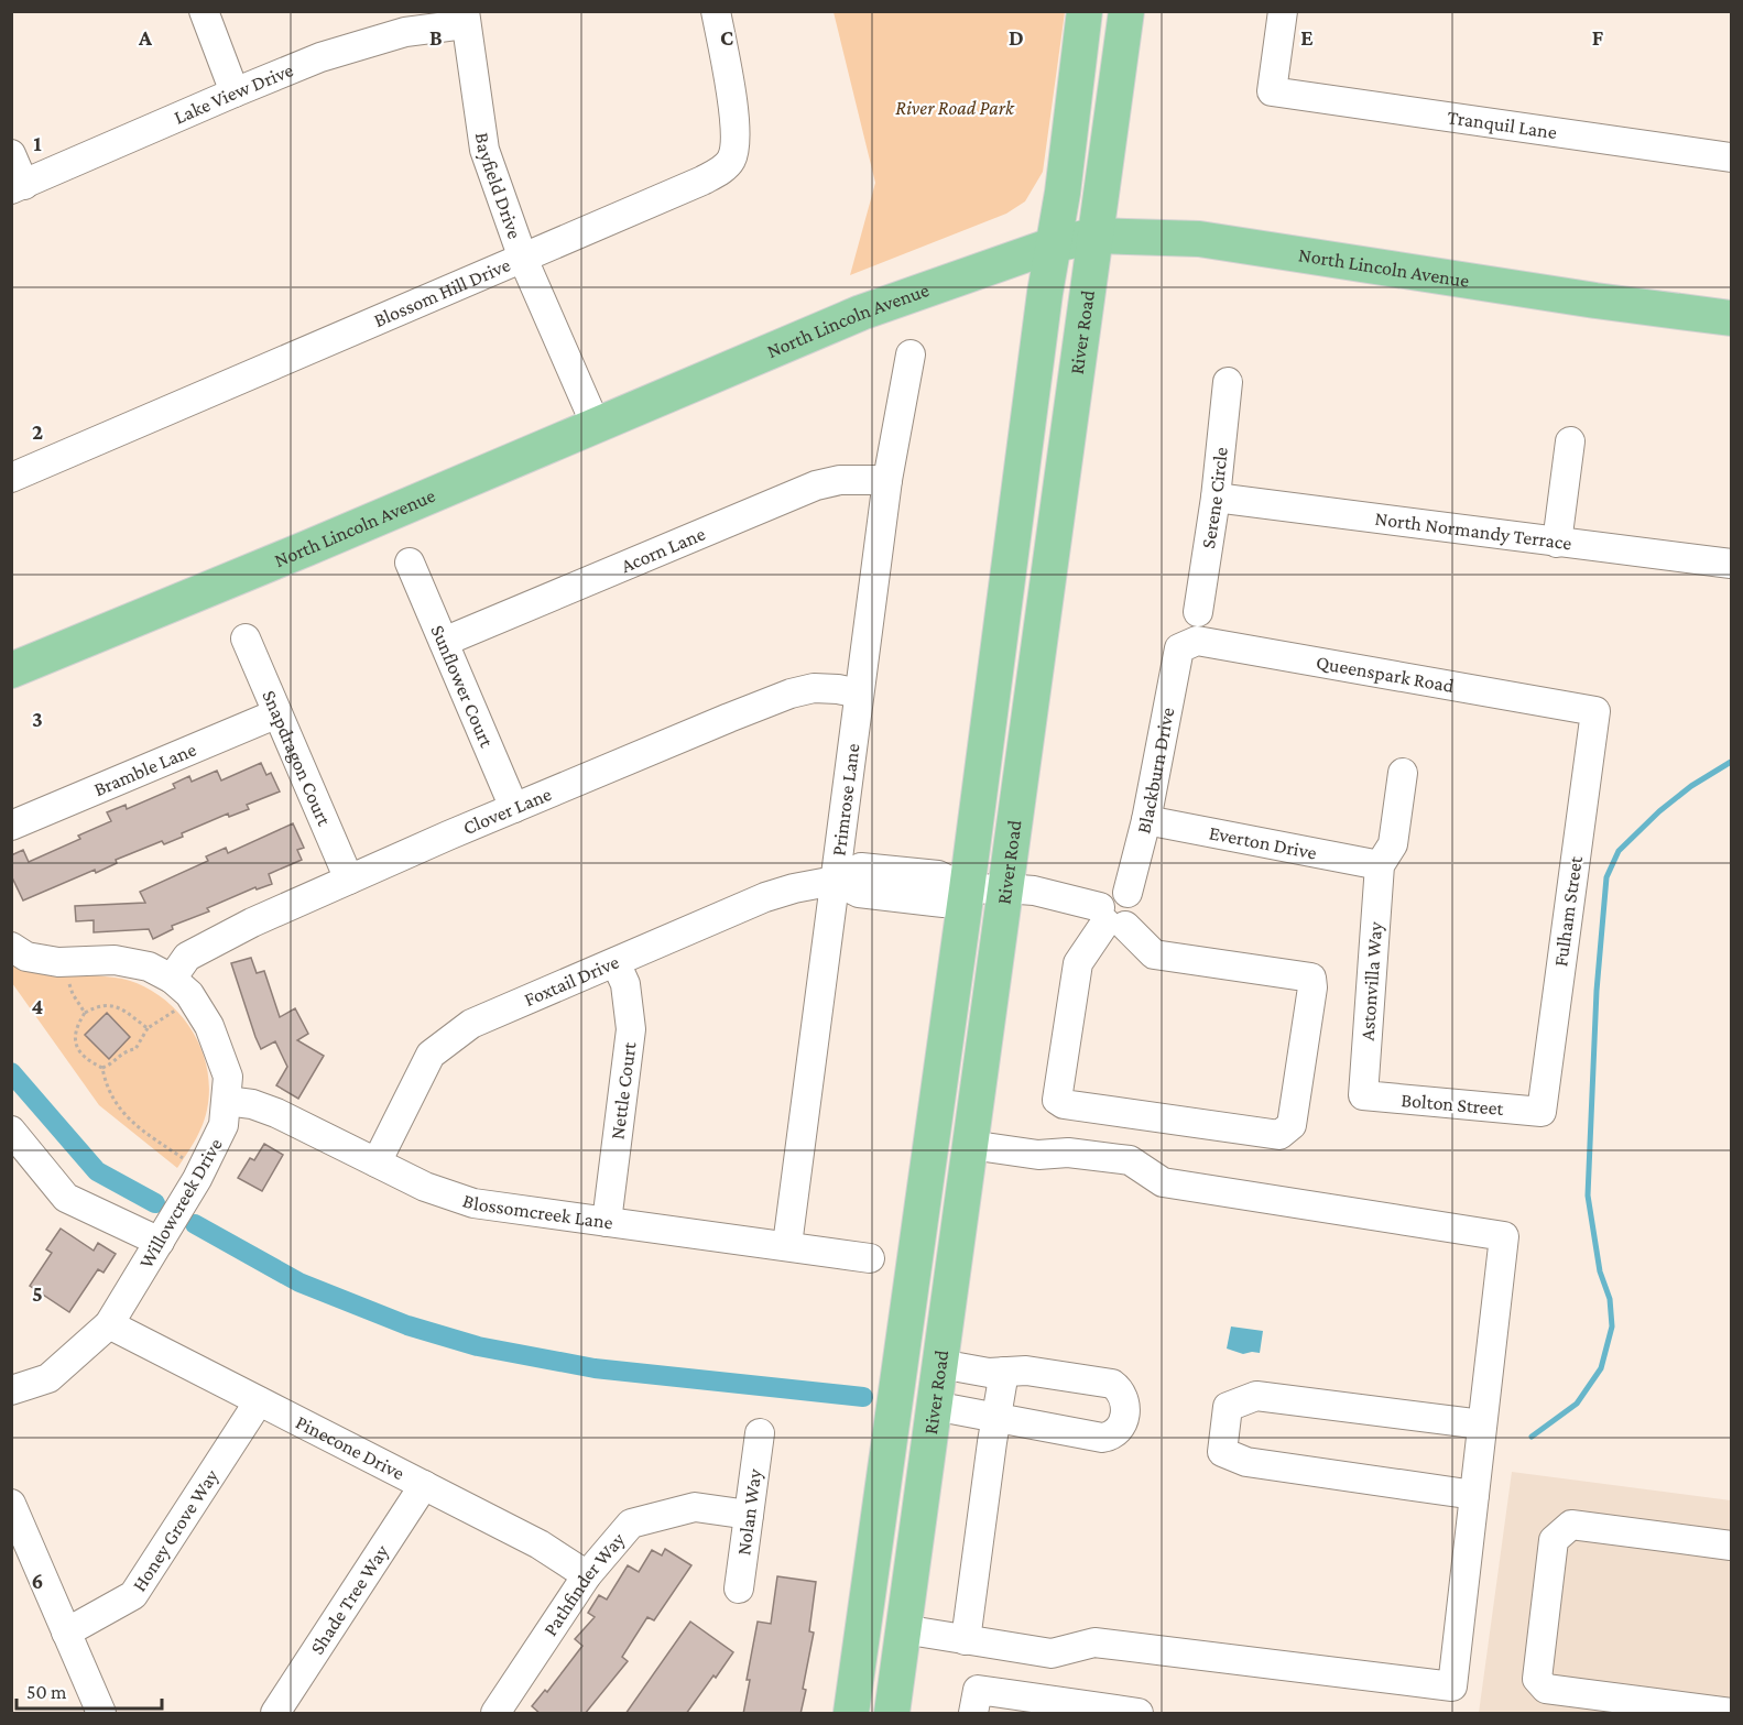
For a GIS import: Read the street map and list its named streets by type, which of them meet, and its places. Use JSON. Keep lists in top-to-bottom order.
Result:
{
  "streets": {
    "main road": ["North Lincoln Avenue", "River Road"],
    "street": [
      "Lake View Drive",
      "Tranquil Lane",
      "Bayfield Drive",
      "Blossom Hill Drive",
      "Serene Circle",
      "North Normandy Terrace",
      "Acorn Lane",
      "Queenspark Road",
      "Sunflower Court",
      "Snapdragon Court",
      "Bramble Lane",
      "Blackburn Drive",
      "Primrose Lane",
      "Clover Lane",
      "Everton Drive",
      "Fulham Street",
      "Astonvilla Way",
      "Foxtail Drive",
      "Nettle Court",
      "Bolton Street",
      "Willowcreek Drive",
      "Blossomcreek Lane",
      "Pinecone Drive",
      "Nolan Way",
      "Honey Grove Way",
      "Pathfinder Way",
      "Shade Tree Way"
    ]
  },
  "crossings": [
    ["Lake View Drive", "Bayfield Drive"],
    ["Bayfield Drive", "North Lincoln Avenue"],
    ["Bayfield Drive", "Blossom Hill Drive"],
    ["North Lincoln Avenue", "River Road"],
    ["River Road", "Foxtail Drive"],
    ["Serene Circle", "North Normandy Terrace"],
    ["Acorn Lane", "Sunflower Court"],
    ["Acorn Lane", "Primrose Lane"],
    ["Queenspark Road", "Blackburn Drive"],
    ["Queenspark Road", "Fulham Street"],
    ["Sunflower Court", "Clover Lane"],
    ["Snapdragon Court", "Bramble Lane"],
    ["Snapdragon Court", "Clover Lane"],
    ["Blackburn Drive", "Everton Drive"],
    ["Primrose Lane", "Clover Lane"],
    ["Primrose Lane", "Foxtail Drive"],
    ["Primrose Lane", "Blossomcreek Lane"],
    ["Clover Lane", "Willowcreek Drive"],
    ["Everton Drive", "Astonvilla Way"],
    ["Fulham Street", "Bolton Street"],
    ["Astonvilla Way", "Bolton Street"],
    ["Foxtail Drive", "Nettle Court"],
    ["Foxtail Drive", "Blossomcreek Lane"],
    ["Nettle Court", "Blossomcreek Lane"],
    ["Willowcreek Drive", "Blossomcreek Lane"],
    ["Willowcreek Drive", "Pinecone Drive"],
    ["Pinecone Drive", "Honey Grove Way"],
    ["Pinecone Drive", "Pathfinder Way"],
    ["Pinecone Drive", "Shade Tree Way"],
    ["Nolan Way", "Pathfinder Way"]
  ],
  "parks": ["River Road Park"],
  "scale_bar": "50 m",
  "grid": {
    "columns": [
      "A",
      "B",
      "C",
      "D",
      "E",
      "F"
    ],
    "rows": [
      "1",
      "2",
      "3",
      "4",
      "5",
      "6"
    ]
  }
}
